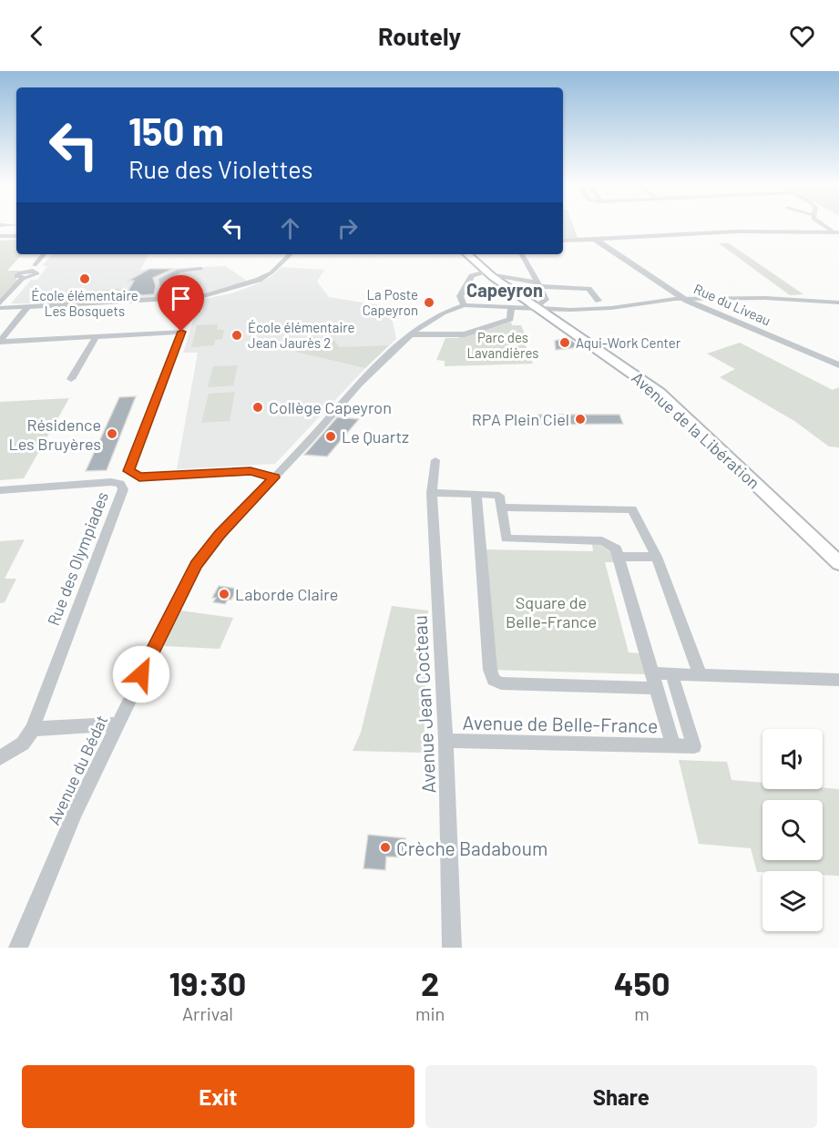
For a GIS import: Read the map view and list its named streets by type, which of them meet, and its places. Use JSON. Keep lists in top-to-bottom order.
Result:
{
  "streets": {
    "main road": ["Avenue de la Libération"],
    "street": [
      "Rue du Liveau",
      "Rue des Olympiades",
      "Avenue Jean Cocteau",
      "Avenue de Belle-France",
      "Avenue du Bédat"
    ]
  },
  "crossings": [
    ["Avenue Jean Cocteau", "Avenue de Belle-France"]
  ],
  "districts": ["Capeyron"],
  "parks": ["Parc des Lavandières", "Square de Belle-France"],
  "places": [
    "École élémentaire Les Bosquets",
    "La Poste Capeyron",
    "École élémentaire Jean Jaurès 2",
    "Aqui-Work Center",
    "Collège Capeyron",
    "RPA Plein Ciel",
    "Résidence Les Bruyères",
    "Le Quartz",
    "Laborde Claire",
    "Crèche Badaboum"
  ],
  "page": {
    "header": "Routely",
    "turn": ["150 m", "Rue des Violettes"],
    "eta": [
      "19:30",
      "Arrival",
      "2",
      "min",
      "450",
      "m"
    ],
    "buttons": ["Exit", "Share"]
  }
}
